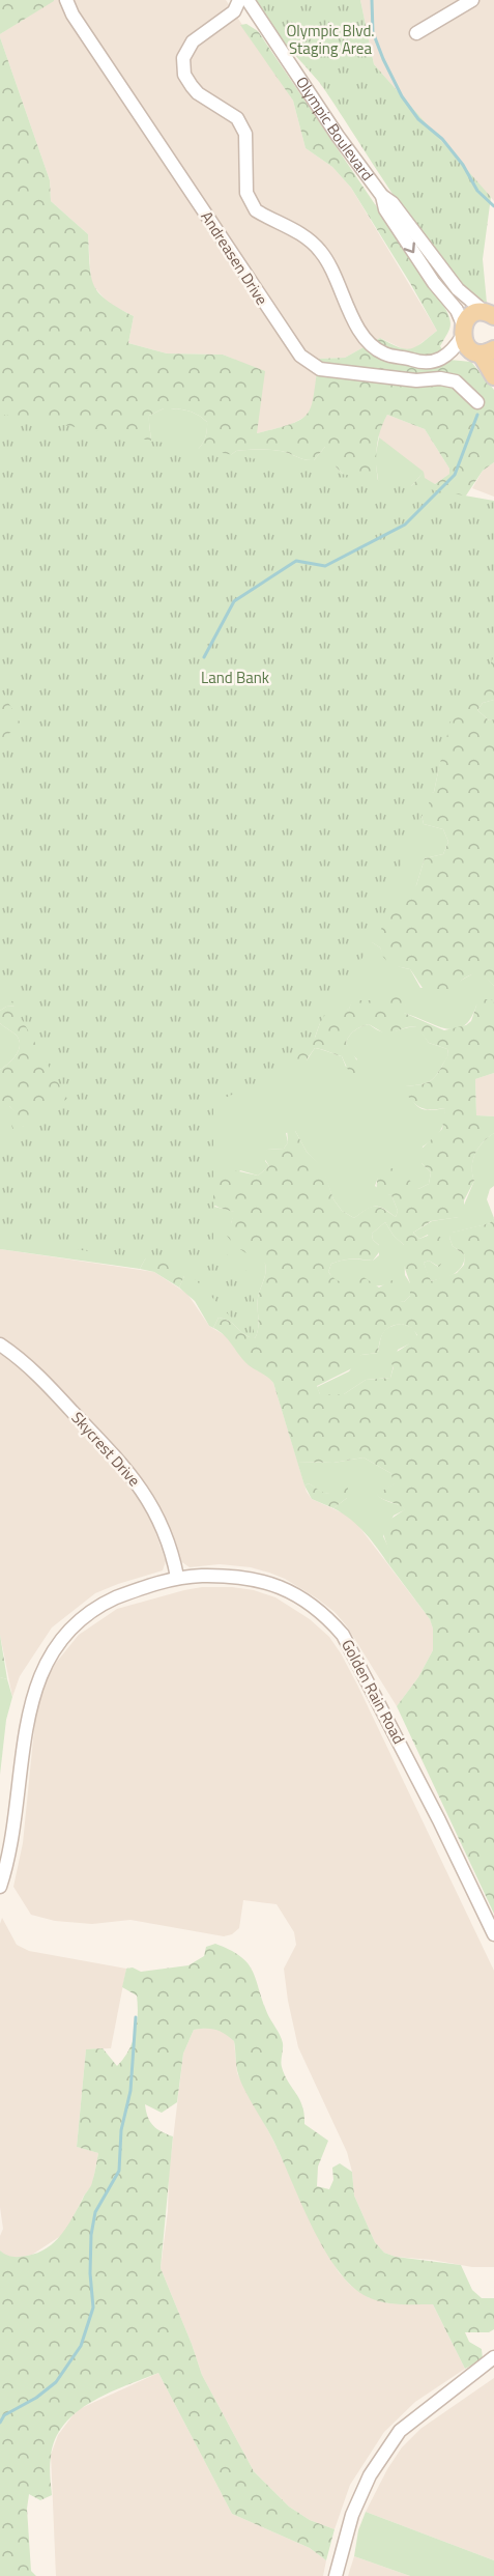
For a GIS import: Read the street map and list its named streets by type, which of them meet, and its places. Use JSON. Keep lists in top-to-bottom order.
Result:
{
  "streets": {
    "main road": ["Olympic Boulevard"],
    "street": ["Andreasen Drive", "Skycrest Drive", "Golden Rain Road"]
  },
  "crossings": [
    ["Skycrest Drive", "Golden Rain Road"]
  ],
  "parks": ["Olympic Blvd. Staging Area", "Land Bank"]
}
